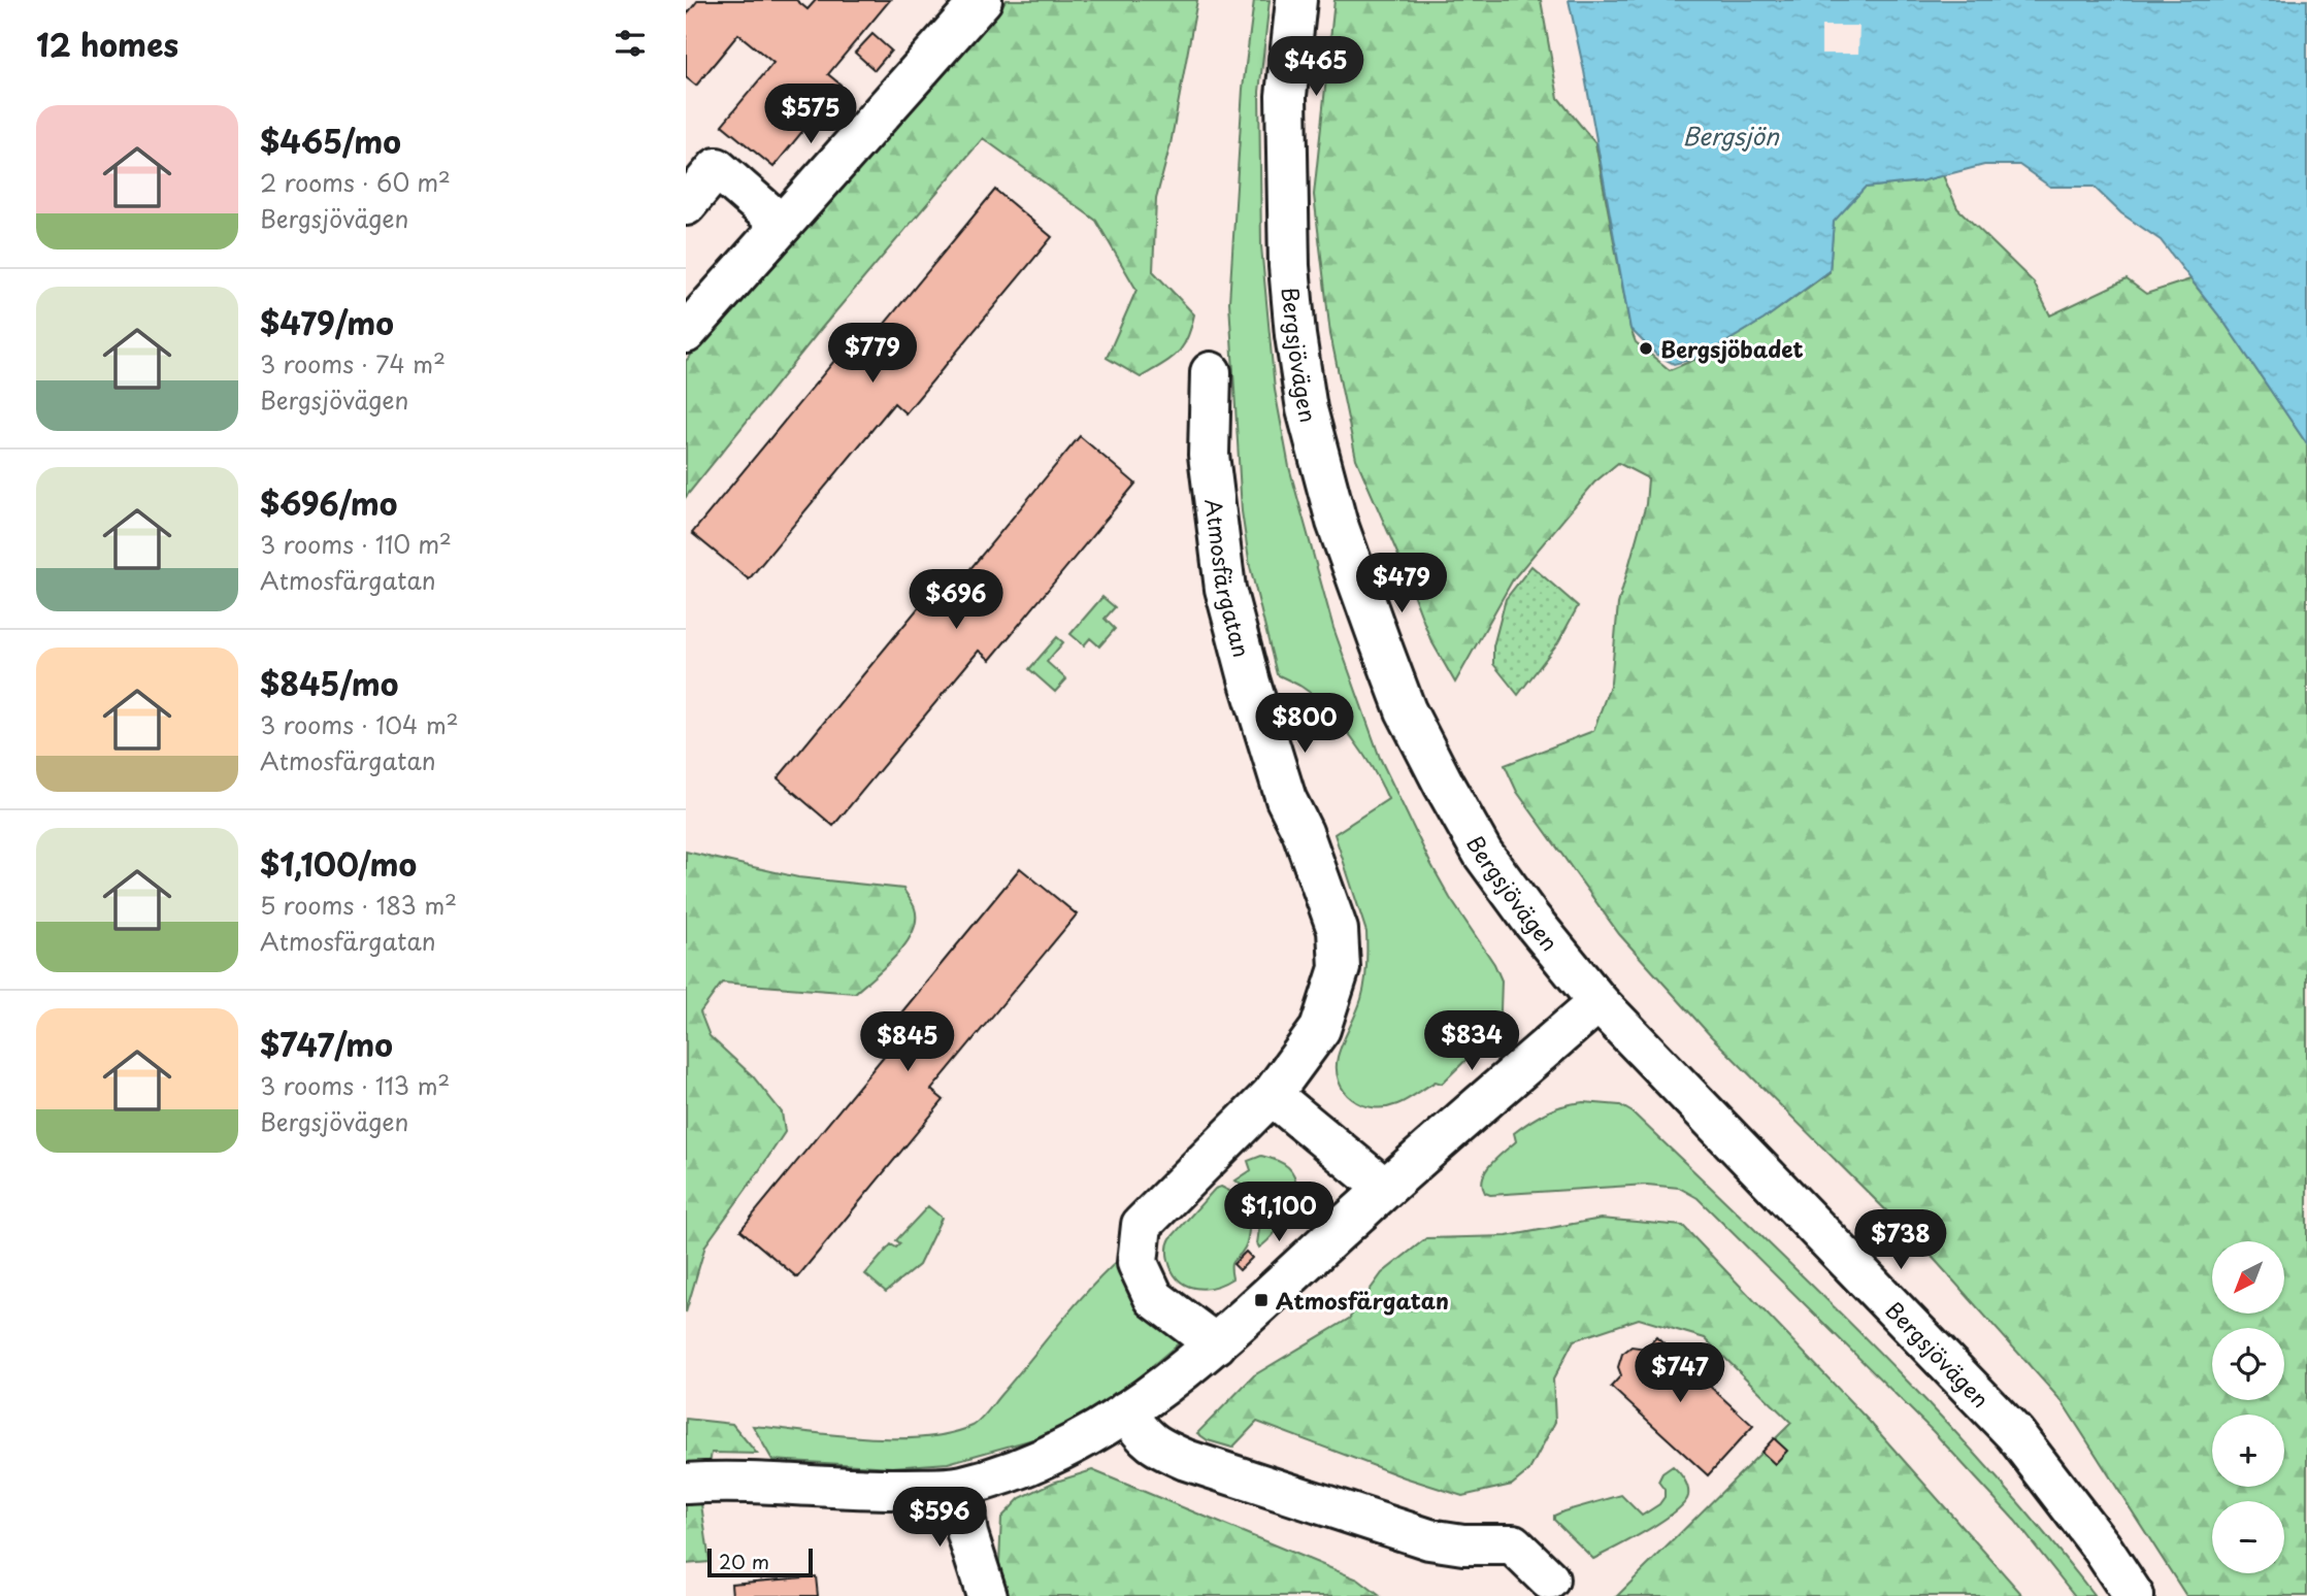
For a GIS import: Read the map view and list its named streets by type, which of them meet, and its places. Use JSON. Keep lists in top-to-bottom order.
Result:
{
  "streets": {
    "street": ["Bergsjövägen", "Atmosfärgatan"]
  },
  "water": ["Bergsjön"],
  "places": {
    "other": ["Bergsjöbadet"],
    "transit": ["Atmosfärgatan"]
  },
  "scale_bar": "20 m",
  "north": "bottom left",
  "page": {
    "heading": "12 homes",
    "price": [
      "$465",
      "$575",
      "$779",
      "$479",
      "$696",
      "$800",
      "$834",
      "$845",
      "$1,100",
      "$738",
      "$747",
      "$596"
    ],
    "list": [
      {
        "name": "$465/mo",
        "note": "2 rooms · 60 m² · Bergsjövägen"
      },
      {
        "name": "$479/mo",
        "note": "3 rooms · 74 m² · Bergsjövägen"
      },
      {
        "name": "$696/mo",
        "note": "3 rooms · 110 m² · Atmosfärgatan"
      },
      {
        "name": "$845/mo",
        "note": "3 rooms · 104 m² · Atmosfärgatan"
      },
      {
        "name": "$1,100/mo",
        "note": "5 rooms · 183 m² · Atmosfärgatan"
      },
      {
        "name": "$747/mo",
        "note": "3 rooms · 113 m² · Bergsjövägen"
      }
    ],
    "map_buttons": ["+", "−"],
    "scale": "20 m"
  }
}
